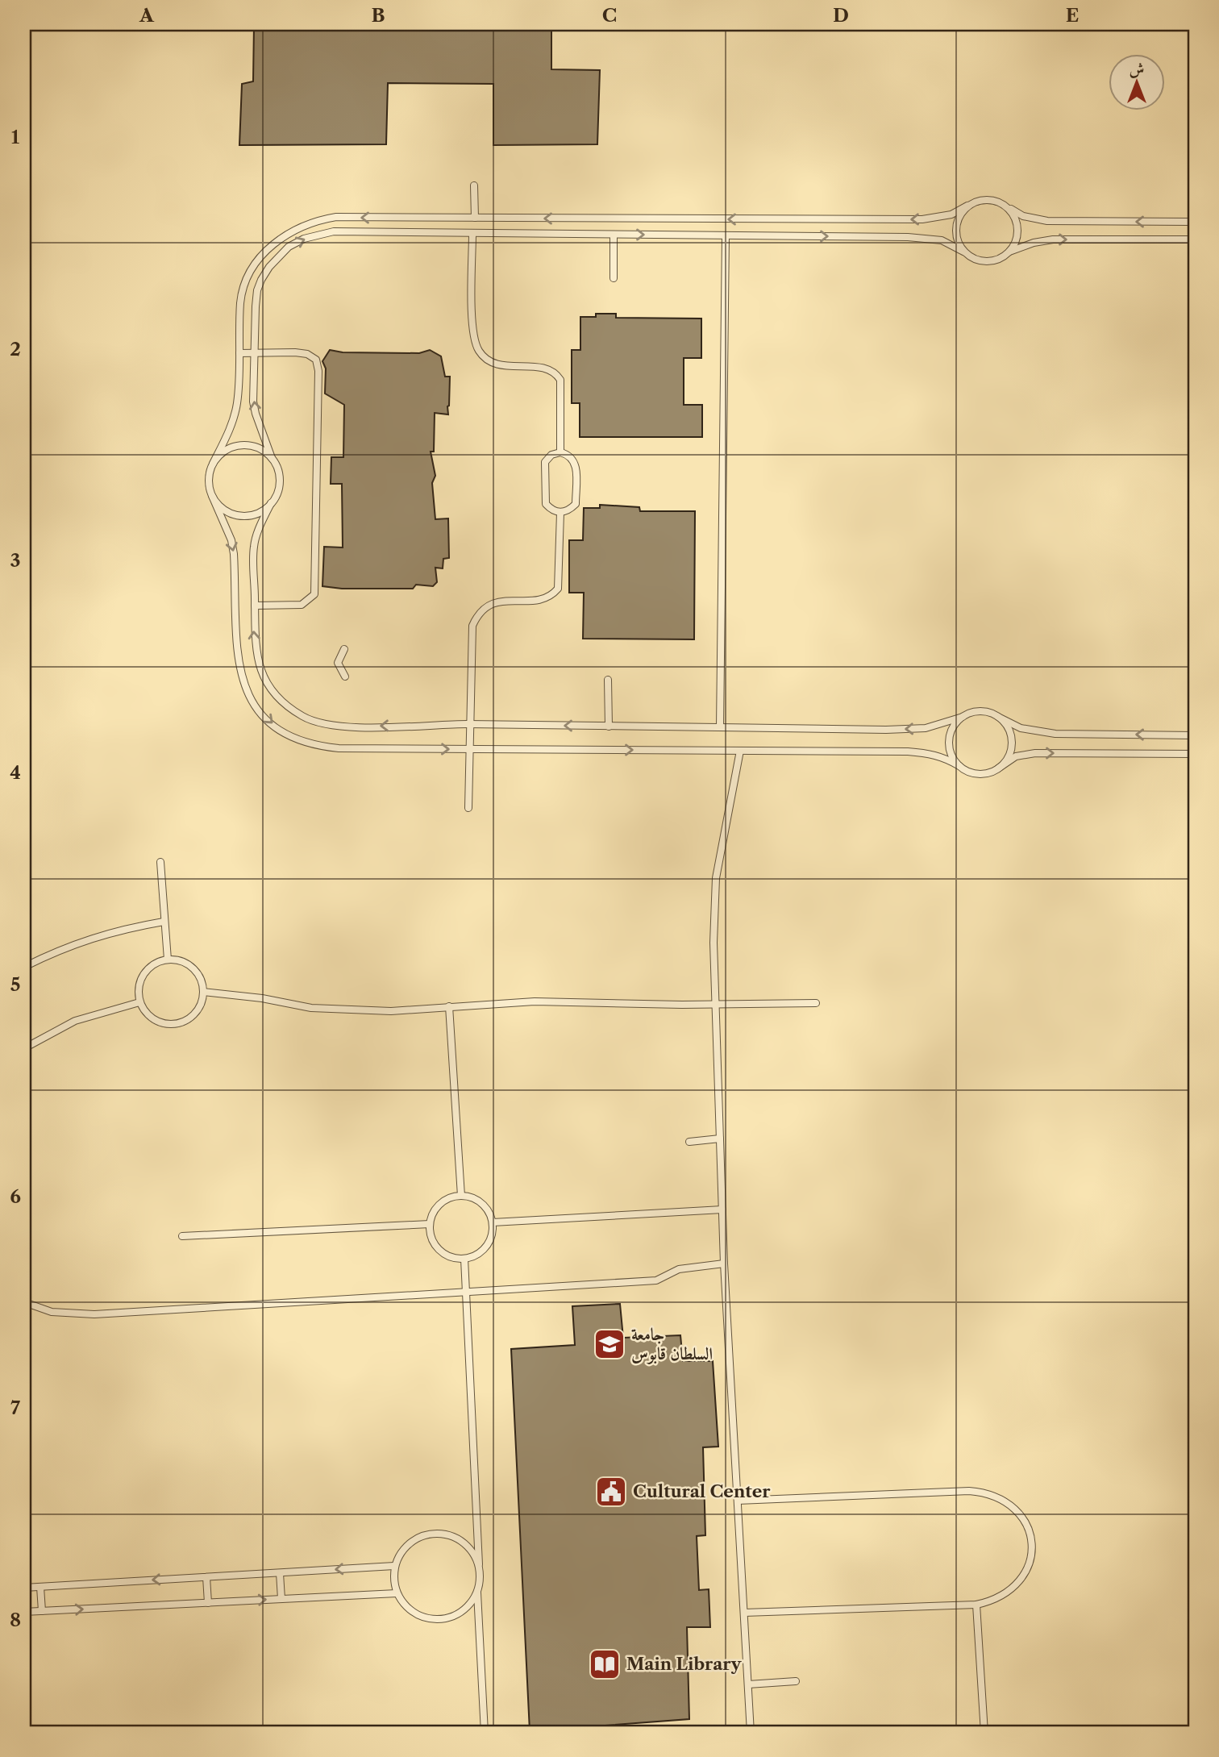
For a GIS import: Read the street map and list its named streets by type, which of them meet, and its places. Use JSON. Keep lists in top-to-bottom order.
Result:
{
  "places": {
    "school or university": ["جامعة السلطان قابوس"],
    "public building": ["Cultural Center"],
    "library": ["Main Library"]
  },
  "north": "top",
  "grid": {
    "columns": [
      "A",
      "B",
      "C",
      "D",
      "E"
    ],
    "rows": [
      "1",
      "2",
      "3",
      "4",
      "5",
      "6",
      "7",
      "8"
    ]
  }
}
